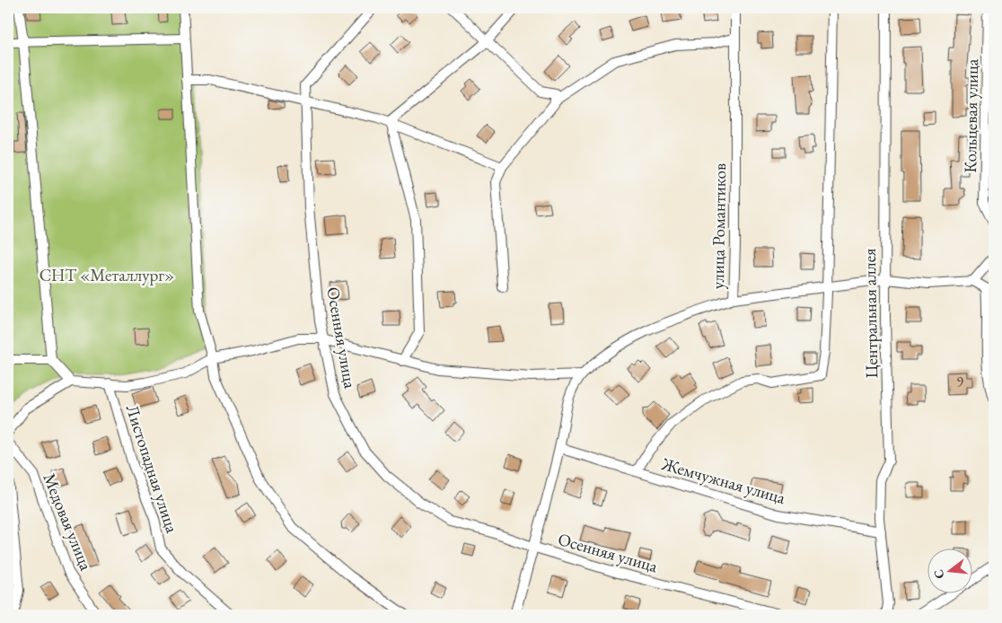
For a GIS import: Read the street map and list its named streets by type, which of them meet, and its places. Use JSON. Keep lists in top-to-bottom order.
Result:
{
  "streets": {
    "street": [
      "Кольцевая улица",
      "улица Романтиков",
      "Центральная аллея",
      "Осенняя улица",
      "Листопадная улица",
      "Жемчужная улица",
      "Медовая улица"
    ]
  },
  "crossings": [
    ["Центральная аллея", "Жемчужная улица"]
  ],
  "parks": ["СНТ «Металлург»"],
  "house_numbers": ["9"],
  "north": "left"
}
